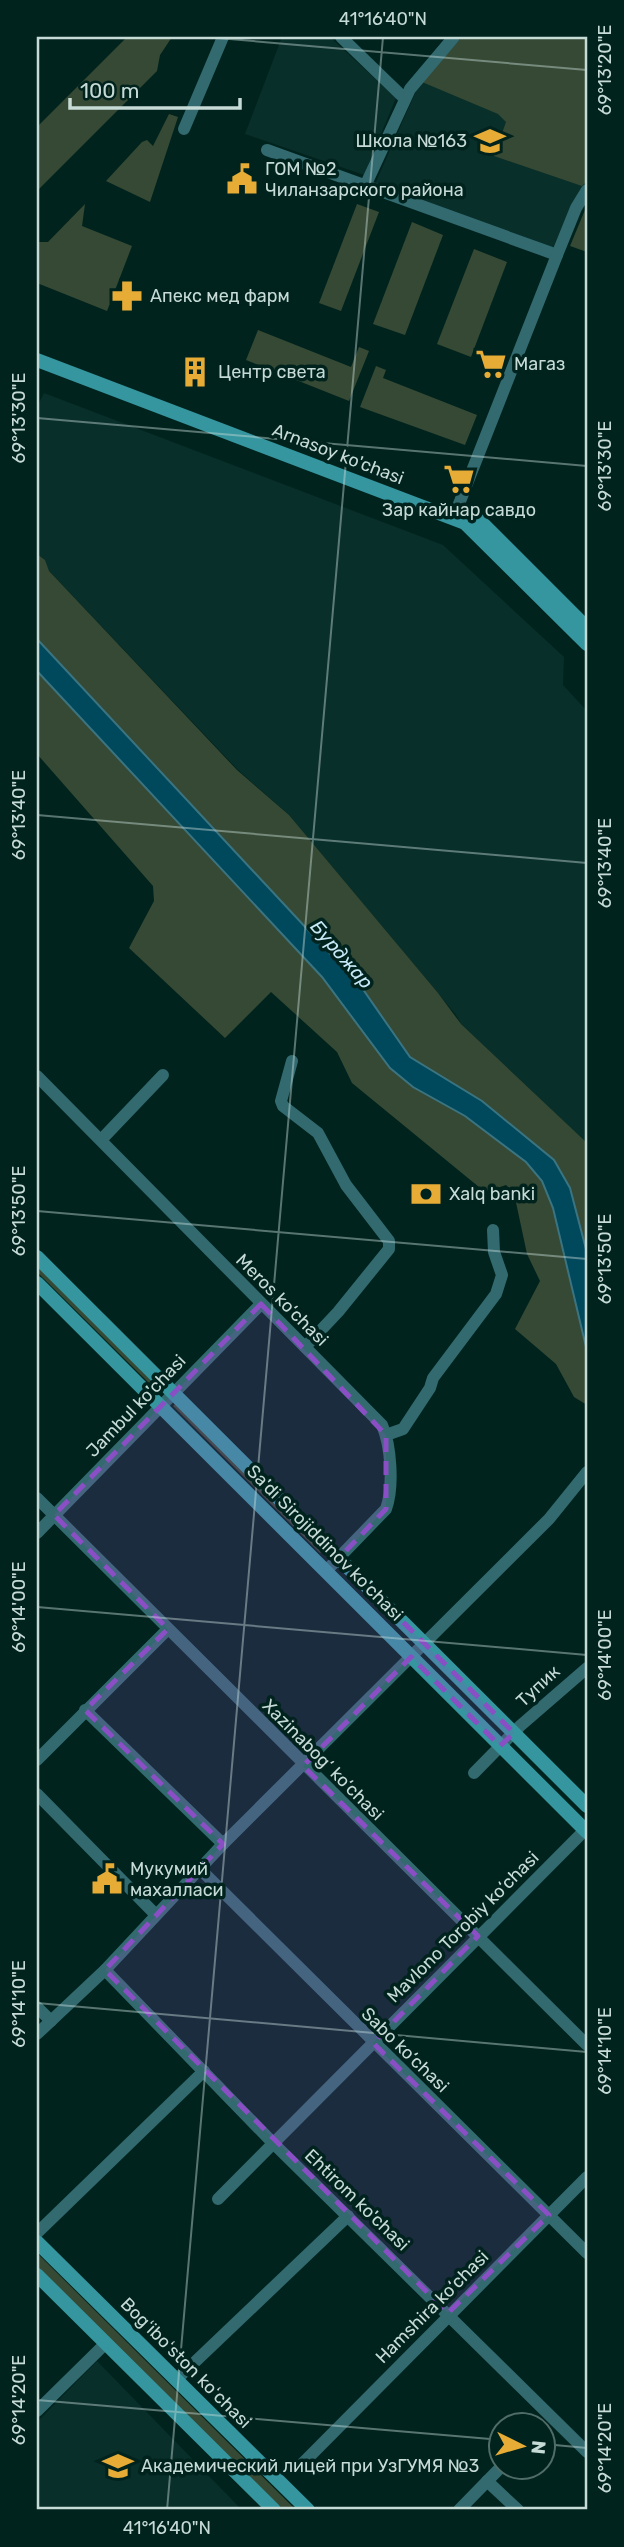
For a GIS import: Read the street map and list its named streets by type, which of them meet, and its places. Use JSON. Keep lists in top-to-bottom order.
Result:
{
  "streets": {
    "street": [
      "Arnasoy ko'chasi",
      "Meros ko‘chasi",
      "Jambul ko'chasi",
      "Sa'di Sirojiddinov ko'chasi",
      "Тупик",
      "Xazinabog‘ ko‘chasi",
      "Mavlono Torobiy ko‘chasi",
      "Sabo ko‘chasi",
      "Ehtirom ko'chasi",
      "Hamshira ko‘chasi",
      "Bogʻiboʻston koʻchasi"
    ]
  },
  "crossings": [
    ["Meros ko‘chasi", "Jambul ko'chasi"],
    ["Jambul ko'chasi", "Sa'di Sirojiddinov ko'chasi"],
    ["Jambul ko'chasi", "Xazinabog‘ ko‘chasi"],
    ["Sa'di Sirojiddinov ko'chasi", "Тупик"],
    ["Sa'di Sirojiddinov ko'chasi", "Mavlono Torobiy ko‘chasi"],
    ["Xazinabog‘ ko‘chasi", "Mavlono Torobiy ko‘chasi"],
    ["Mavlono Torobiy ko‘chasi", "Sabo ko‘chasi"],
    ["Mavlono Torobiy ko‘chasi", "Ehtirom ko'chasi"],
    ["Sabo ko‘chasi", "Hamshira ko‘chasi"],
    ["Ehtirom ko'chasi", "Hamshira ko‘chasi"]
  ],
  "water": ["Бурджар"],
  "places": {
    "school or university": ["Школа №163", "Академический лицей при УзГУМЯ №3"],
    "public building": ["ГОМ №2 Чиланзарского района", "Мукумий махалласи"],
    "pharmacy": ["Апекс мед фарм"],
    "supermarket": ["Магаз", "Зар кайнар савдо"],
    "building": ["Центр света"],
    "bank": ["Xalq banki"]
  },
  "scale_bar": "100 m",
  "north": "right",
  "coordinates": [
    "41°16'40\"N",
    "69°13'20\"E",
    "69°13'30\"E",
    "69°13'40\"E",
    "69°13'50\"E",
    "69°14'00\"E",
    "69°14'10\"E",
    "69°14'20\"E"
  ]
}
